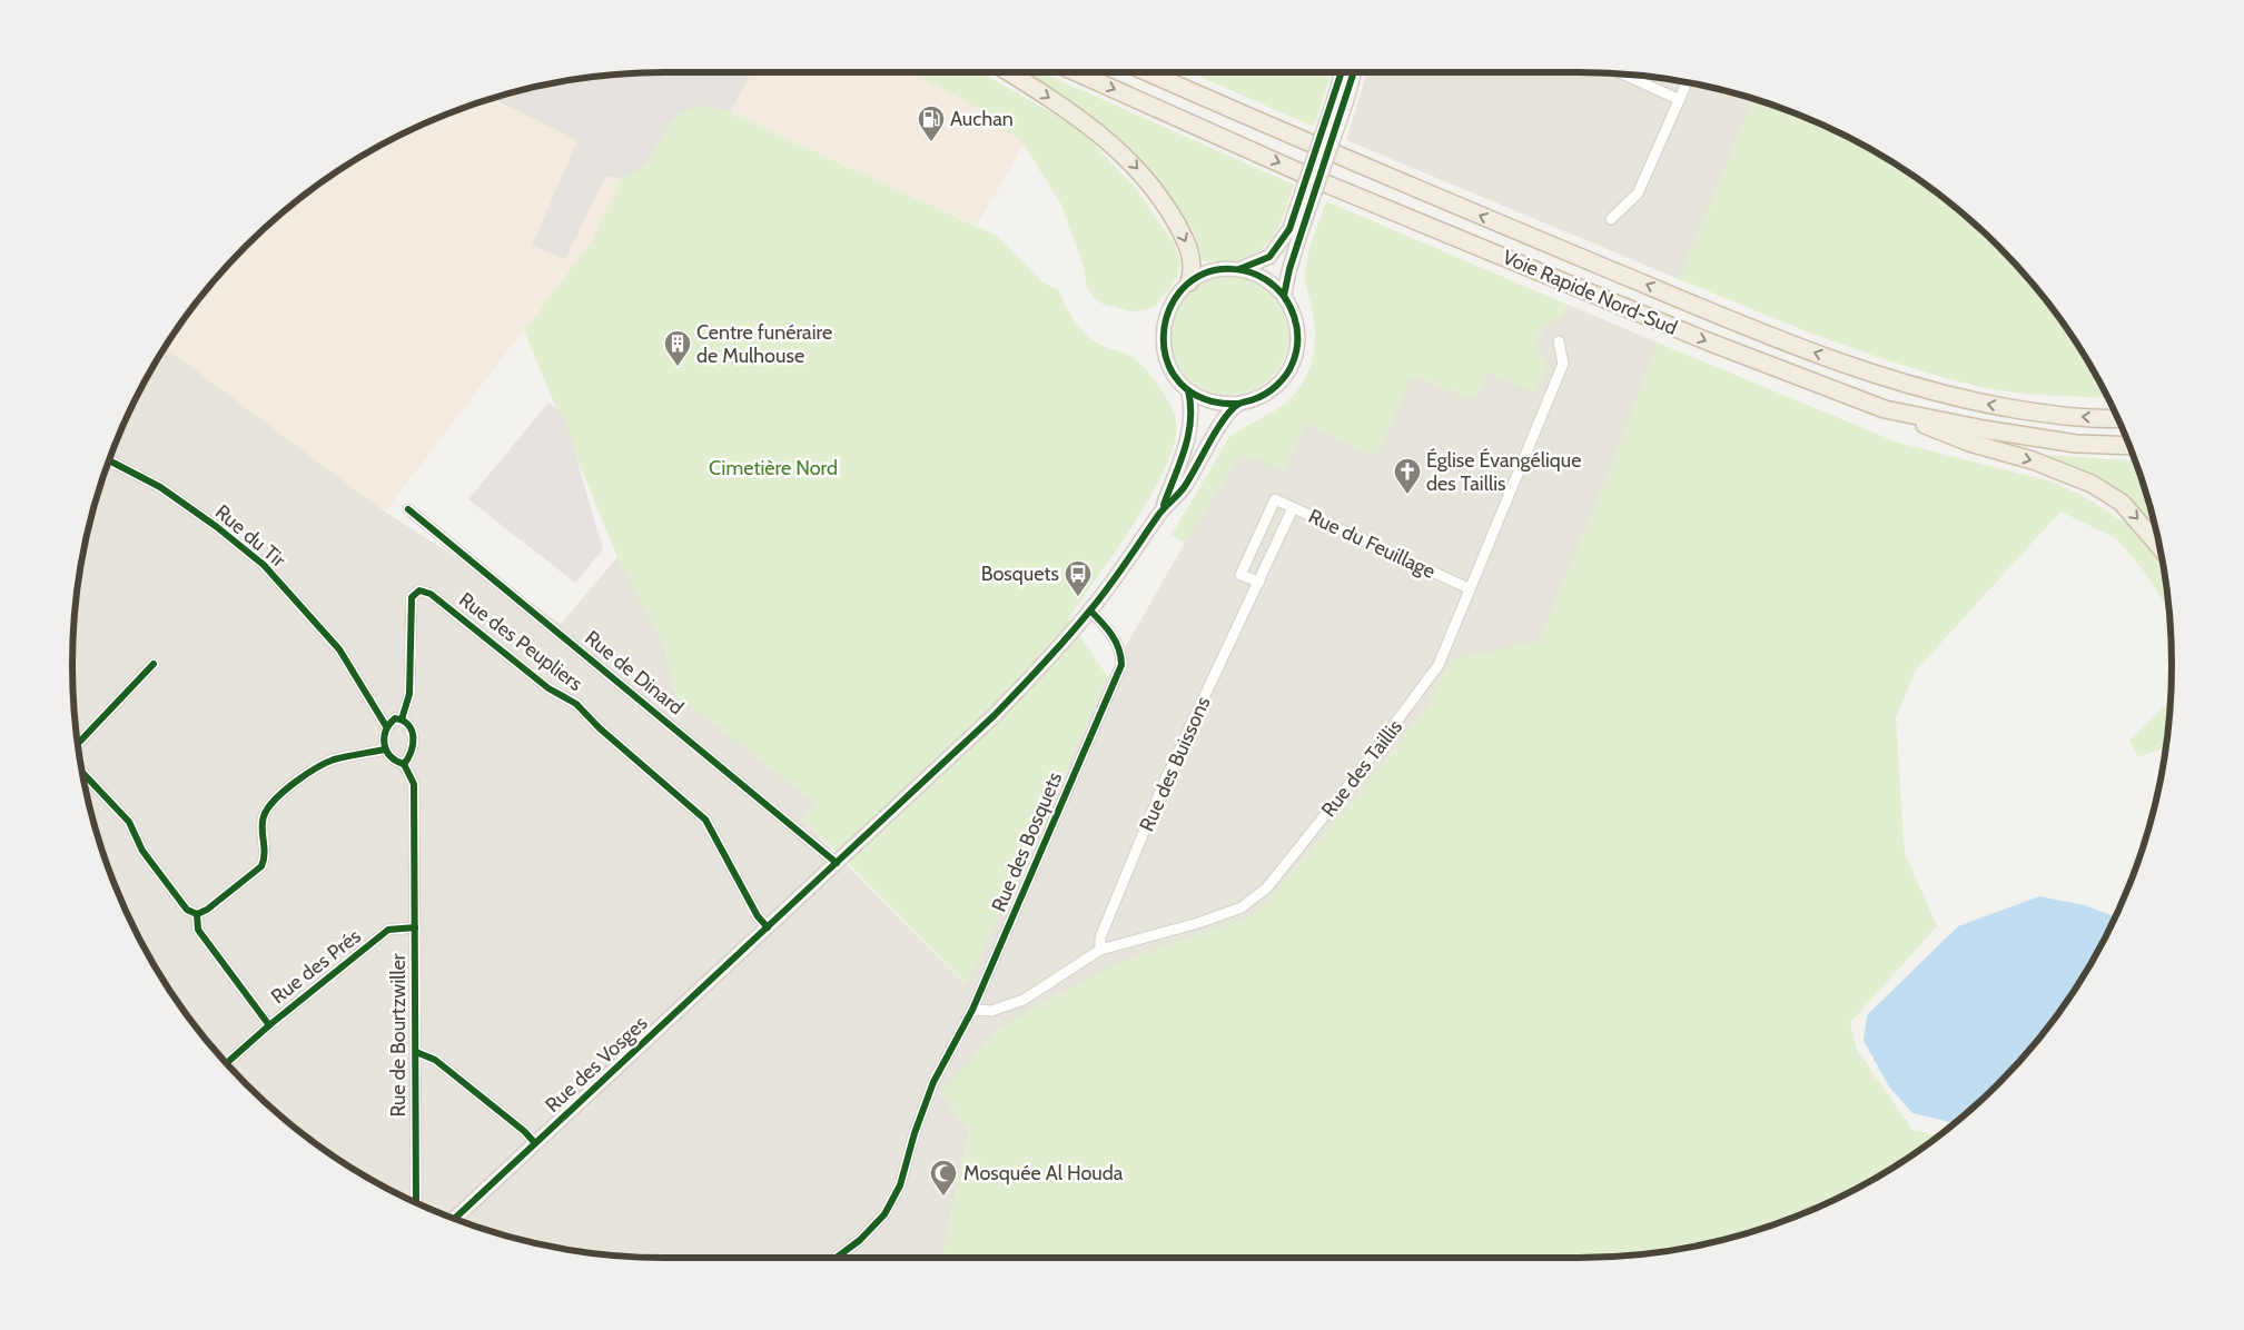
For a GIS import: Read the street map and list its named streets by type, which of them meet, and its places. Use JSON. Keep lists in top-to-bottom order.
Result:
{
  "streets": {
    "highway": ["Voie Rapide Nord-Sud"],
    "main road": ["Rue des Vosges"],
    "street": [
      "Rue du Tir",
      "Rue du Feuillage",
      "Rue des Peupliers",
      "Rue de Dinard",
      "Rue des Buissons",
      "Rue des Taillis",
      "Rue des Bosquets",
      "Rue des Prés",
      "Rue de Bourtzwiller"
    ]
  },
  "crossings": [
    ["Rue du Tir", "Rue des Peupliers"],
    ["Rue du Tir", "Rue de Bourtzwiller"],
    ["Rue du Feuillage", "Rue des Buissons"],
    ["Rue du Feuillage", "Rue des Taillis"],
    ["Rue des Peupliers", "Rue de Bourtzwiller"],
    ["Rue des Peupliers", "Rue des Vosges"],
    ["Rue de Dinard", "Rue des Vosges"],
    ["Rue des Buissons", "Rue des Taillis"],
    ["Rue des Taillis", "Rue des Bosquets"],
    ["Rue des Bosquets", "Rue des Vosges"],
    ["Rue des Prés", "Rue de Bourtzwiller"]
  ],
  "parks": ["Cimetière Nord"],
  "places": {
    "fuel station": ["Auchan"],
    "building": ["Centre funéraire de Mulhouse"],
    "church": ["Église Évangélique des Taillis"],
    "bus stop": ["Bosquets"],
    "mosque": ["Mosquée Al Houda"]
  }
}
